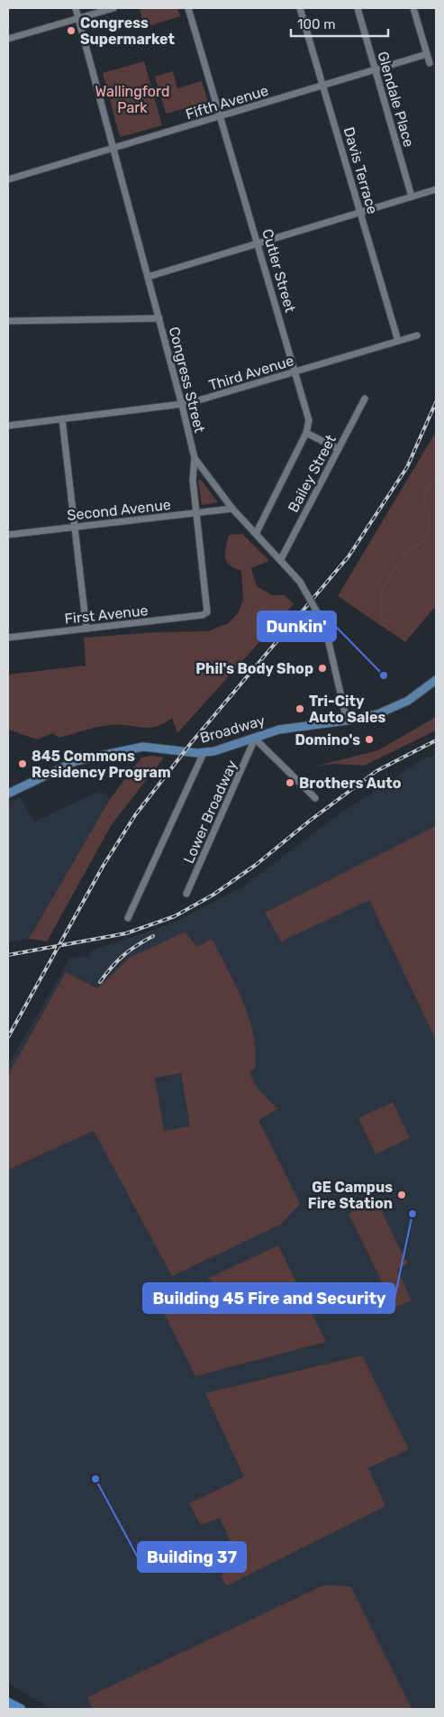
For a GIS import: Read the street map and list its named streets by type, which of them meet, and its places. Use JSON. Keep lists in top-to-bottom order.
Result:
{
  "streets": {
    "main road": ["Broadway"],
    "street": [
      "Glendale Place",
      "Fifth Avenue",
      "Davis Terrace",
      "Cutler Street",
      "Third Avenue",
      "Congress Street",
      "Bailey Street",
      "Second Avenue",
      "First Avenue",
      "Lower Broadway"
    ]
  },
  "crossings": [
    ["Glendale Place", "Fifth Avenue"],
    ["Fifth Avenue", "Davis Terrace"],
    ["Fifth Avenue", "Cutler Street"],
    ["Fifth Avenue", "Congress Street"],
    ["Davis Terrace", "Third Avenue"],
    ["Cutler Street", "Third Avenue"],
    ["Cutler Street", "Congress Street"],
    ["Third Avenue", "Congress Street"],
    ["Congress Street", "Bailey Street"],
    ["Congress Street", "Second Avenue"],
    ["Congress Street", "Broadway"],
    ["Second Avenue", "First Avenue"],
    ["Broadway", "Lower Broadway"]
  ],
  "parks": ["Wallingford Park"],
  "places": [
    "Congress Supermarket",
    "Phil's Body Shop",
    "Dunkin'",
    "Tri-City Auto Sales",
    "Domino's",
    "845 Commons Residency Program",
    "Brothers Auto",
    "GE Campus Fire Station",
    "Building 45 Fire and Security",
    "Building 37"
  ],
  "scale_bar": "100 m"
}
